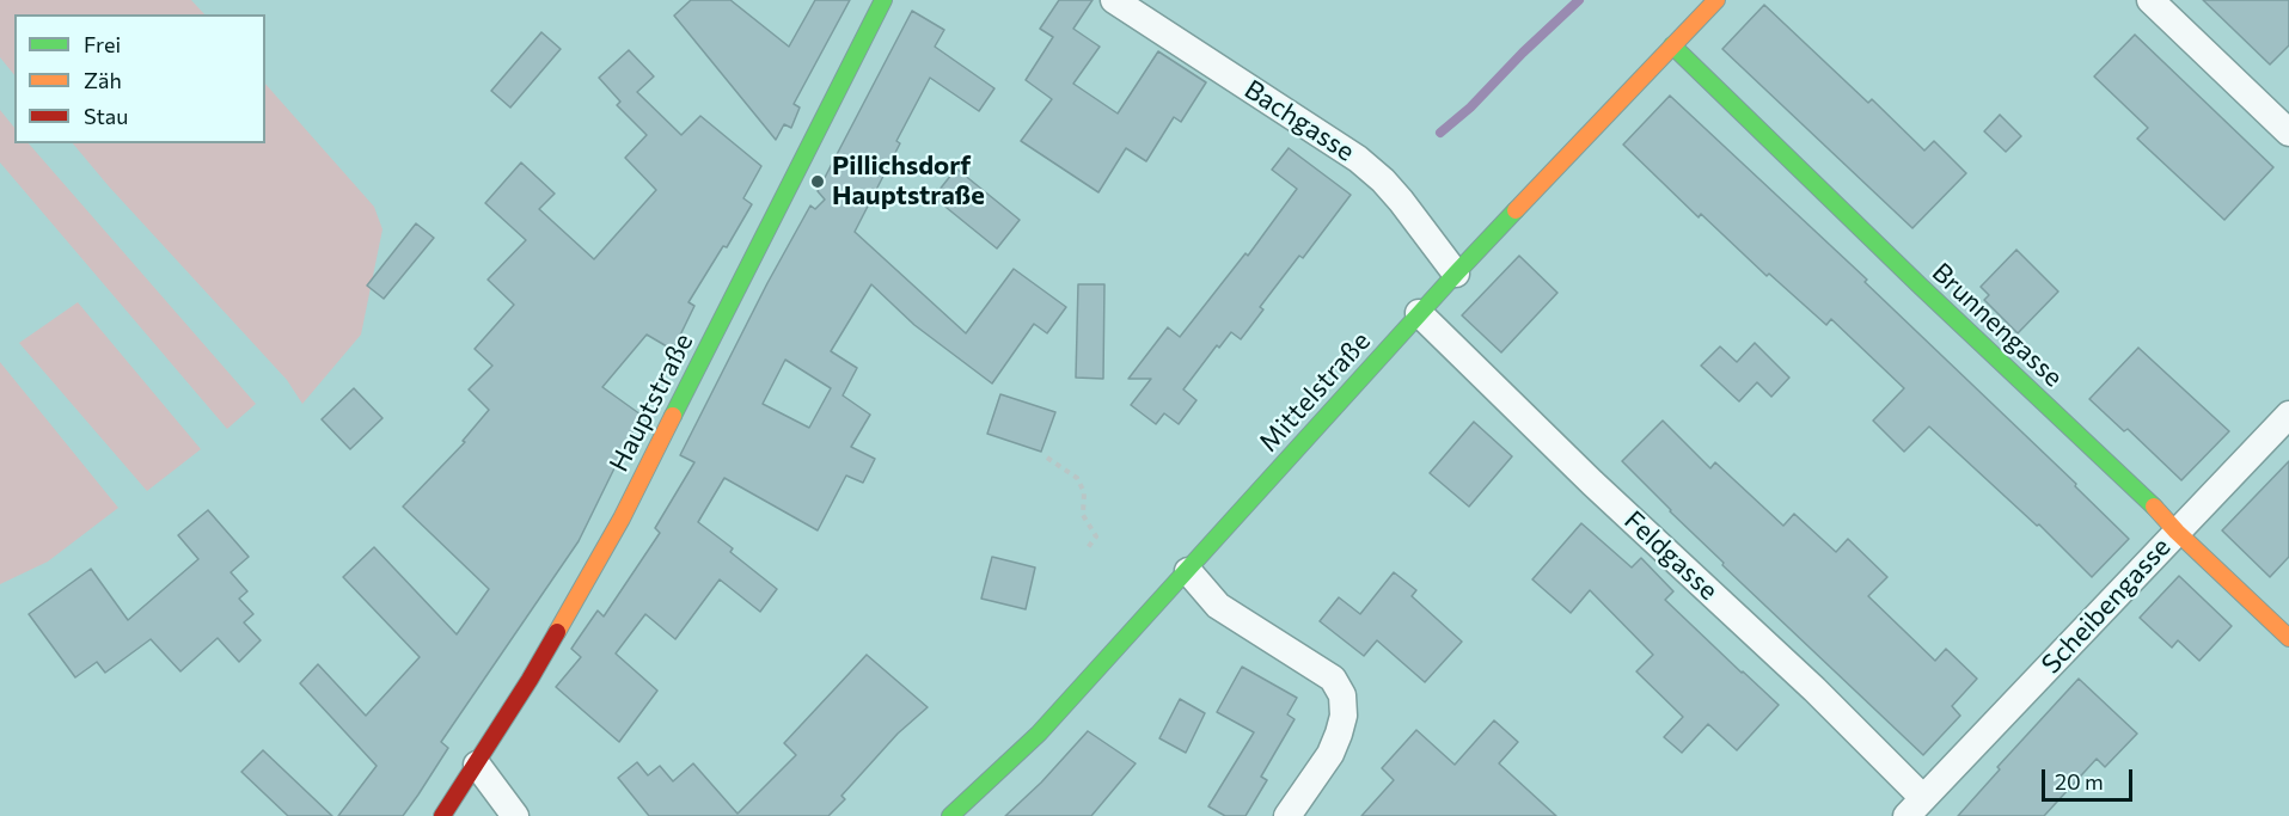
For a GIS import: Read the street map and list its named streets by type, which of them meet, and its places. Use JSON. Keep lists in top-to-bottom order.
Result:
{
  "streets": {
    "street": [
      "Bachgasse",
      "Brunnengasse",
      "Mittelstraße",
      "Hauptstraße",
      "Feldgasse",
      "Scheibengasse"
    ]
  },
  "crossings": [
    ["Bachgasse", "Mittelstraße"],
    ["Brunnengasse", "Mittelstraße"],
    ["Brunnengasse", "Scheibengasse"],
    ["Mittelstraße", "Feldgasse"],
    ["Feldgasse", "Scheibengasse"]
  ],
  "places": ["Pillichsdorf Hauptstraße"],
  "legend": ["Frei", "Zäh", "Stau"],
  "scale_bar": "20 m"
}
